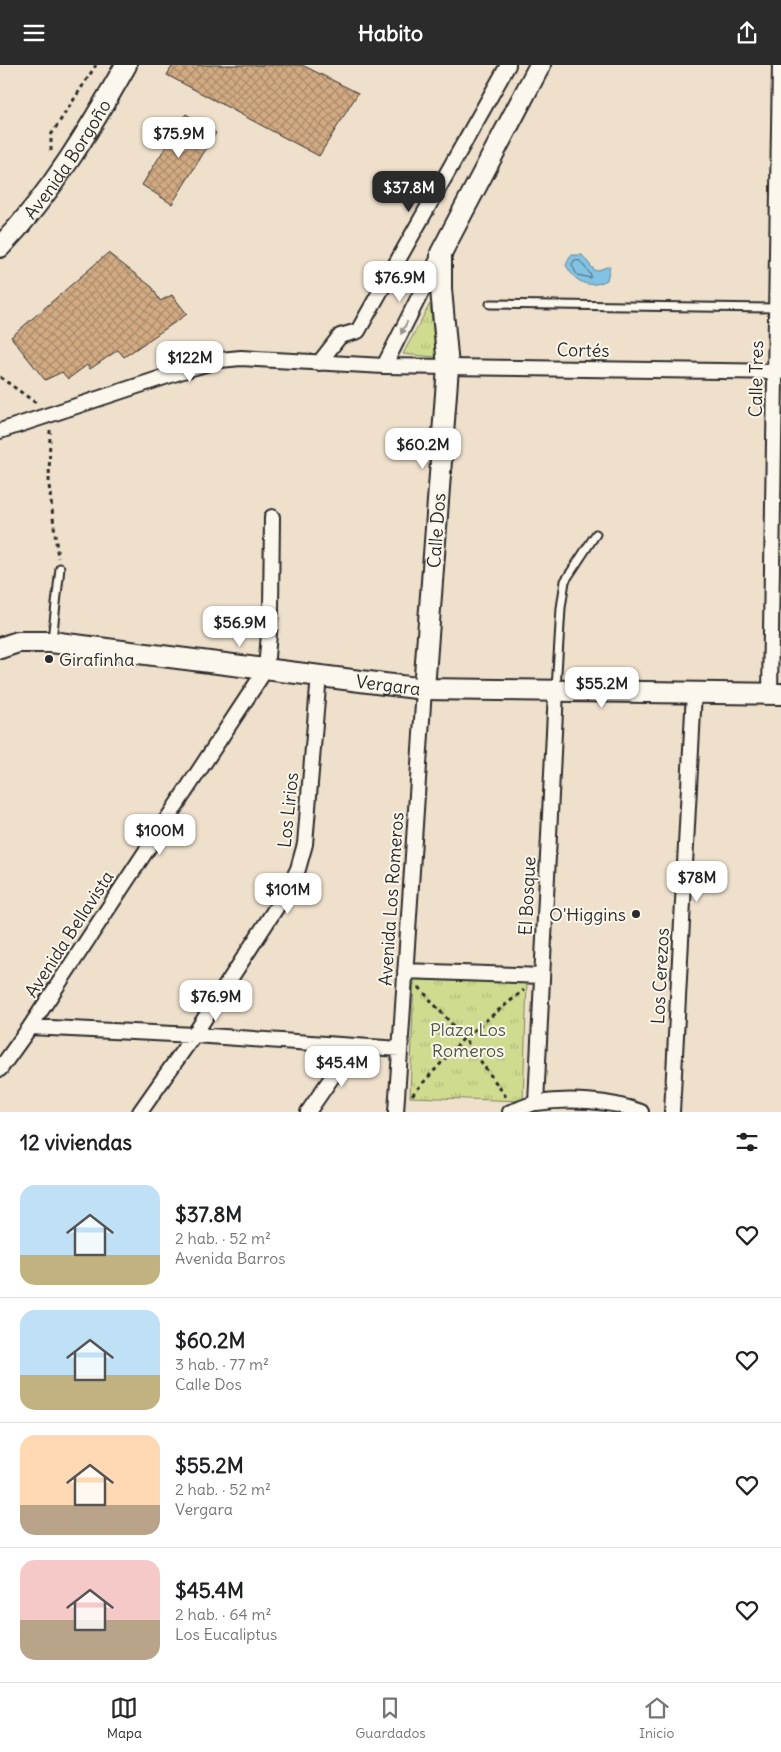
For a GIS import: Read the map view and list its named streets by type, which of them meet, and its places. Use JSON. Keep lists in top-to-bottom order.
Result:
{
  "streets": {
    "street": [
      "Avenida Borgoño",
      "Cortés",
      "Calle Tres",
      "Calle Dos",
      "Vergara",
      "Los Lirios",
      "El Bosque",
      "Avenida Los Romeros",
      "Avenida Bellavista",
      "Los Cerezos"
    ]
  },
  "crossings": [
    ["Cortés", "Calle Tres"],
    ["Cortés", "Calle Dos"],
    ["Calle Tres", "Vergara"],
    ["Calle Dos", "Vergara"],
    ["Calle Dos", "Avenida Los Romeros"],
    ["Vergara", "Los Lirios"],
    ["Vergara", "El Bosque"],
    ["Vergara", "Avenida Los Romeros"],
    ["Vergara", "Avenida Bellavista"],
    ["Vergara", "Los Cerezos"]
  ],
  "parks": ["Plaza Los Romeros"],
  "places": ["Girafinha", "O'Higgins"],
  "page": {
    "header": "Habito",
    "price": [
      "$75.9M",
      "$37.8M",
      "$76.9M",
      "$122M",
      "$60.2M",
      "$56.9M",
      "$55.2M",
      "$100M",
      "$78M",
      "$101M",
      "$76.9M",
      "$45.4M"
    ],
    "heading": "12 viviendas",
    "list": [
      {
        "name": "$37.8M",
        "note": "2 hab. · 52 m² · Avenida Barros"
      },
      {
        "name": "$60.2M",
        "note": "3 hab. · 77 m² · Calle Dos"
      },
      {
        "name": "$55.2M",
        "note": "2 hab. · 52 m² · Vergara"
      },
      {
        "name": "$45.4M",
        "note": "2 hab. · 64 m² · Los Eucaliptus"
      }
    ],
    "tabs": ["Mapa", "Guardados", "Inicio"]
  }
}
